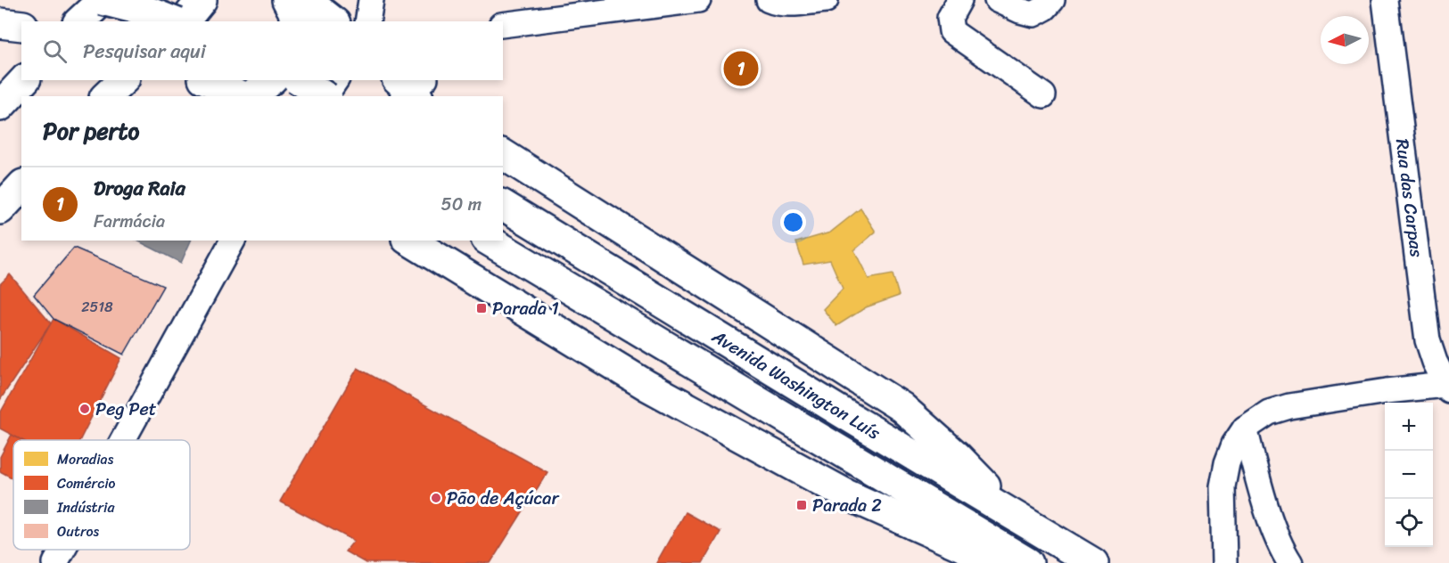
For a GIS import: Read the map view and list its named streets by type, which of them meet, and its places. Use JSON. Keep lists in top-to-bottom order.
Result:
{
  "streets": {
    "main road": ["Avenida Washington Luís"],
    "street": ["Rua das Carpas"]
  },
  "places": {
    "transit": ["Parada 1", "Parada 2"],
    "other": ["Peg Pet", "Pão de Açúcar"]
  },
  "house_numbers": ["2518"],
  "legend": [
    "Moradias",
    "Comércio",
    "Indústria",
    "Outros"
  ],
  "north": "left",
  "page": {
    "search": "Pesquisar aqui",
    "pins": "1",
    "heading": "Por perto",
    "list": [
      {
        "mark": "1",
        "name": "Droga Raia",
        "note": "Farmácia",
        "value": "50 m"
      }
    ],
    "map_buttons": ["+", "−"]
  }
}
